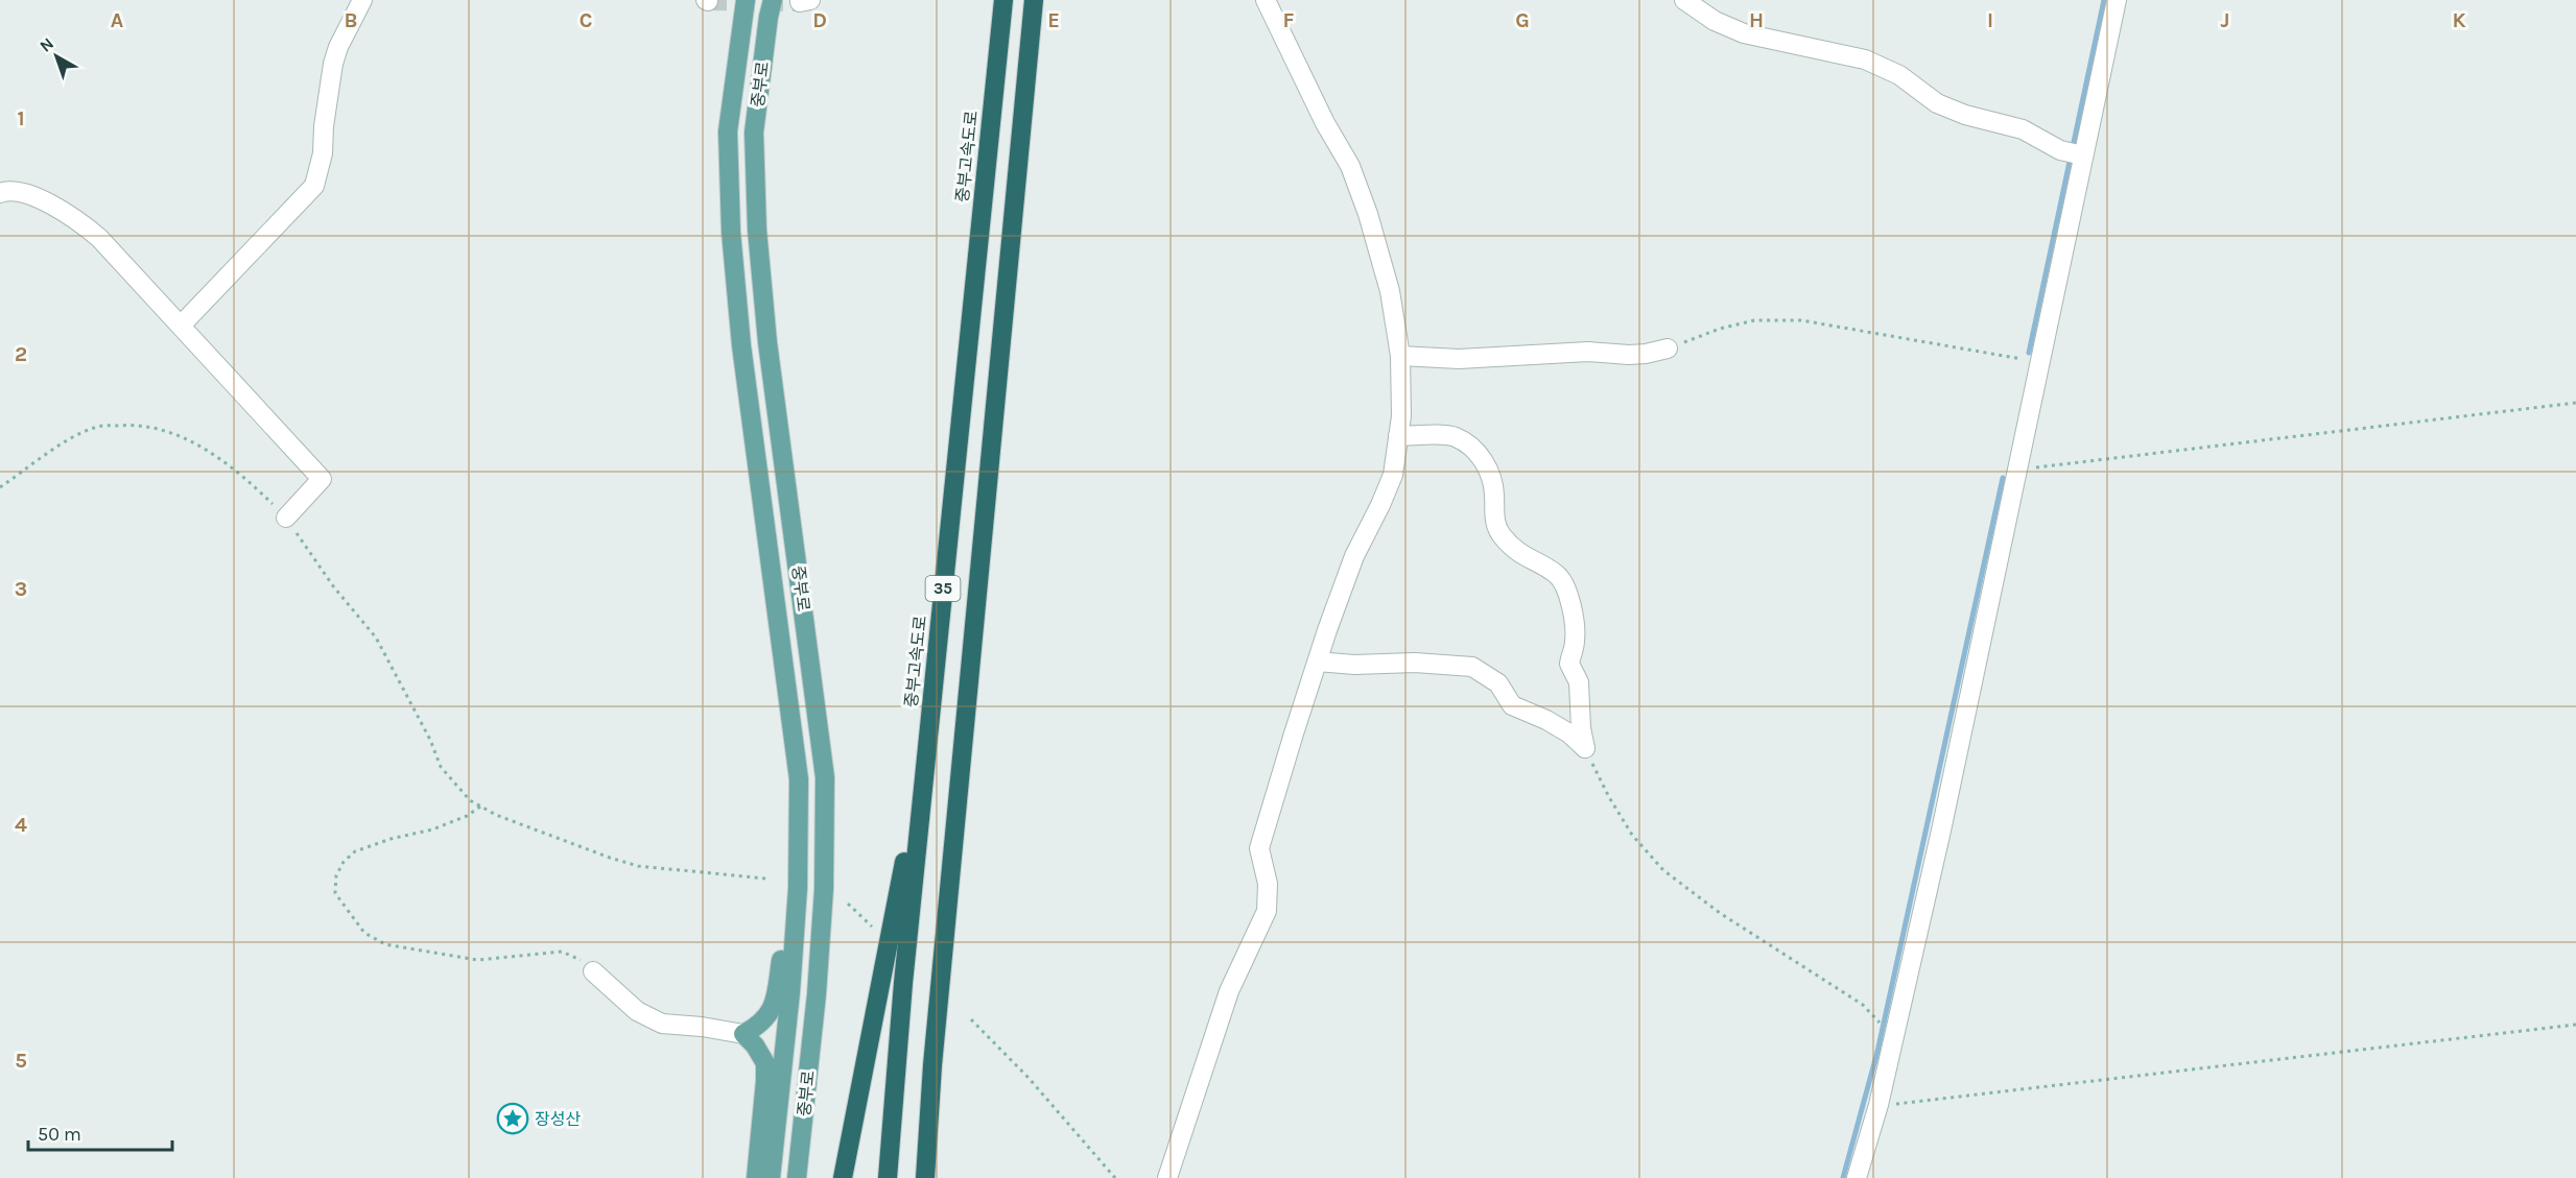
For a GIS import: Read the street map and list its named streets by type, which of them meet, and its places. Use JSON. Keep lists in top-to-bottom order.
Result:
{
  "streets": {
    "highway": ["중부고속도로", "35"],
    "main road": ["중부로"]
  },
  "places": {
    "place": ["장성산"]
  },
  "scale_bar": "50 m",
  "north": "top left",
  "grid": {
    "columns": [
      "A",
      "B",
      "C",
      "D",
      "E",
      "F",
      "G",
      "H",
      "I",
      "J",
      "K"
    ],
    "rows": [
      "1",
      "2",
      "3",
      "4",
      "5"
    ]
  }
}
